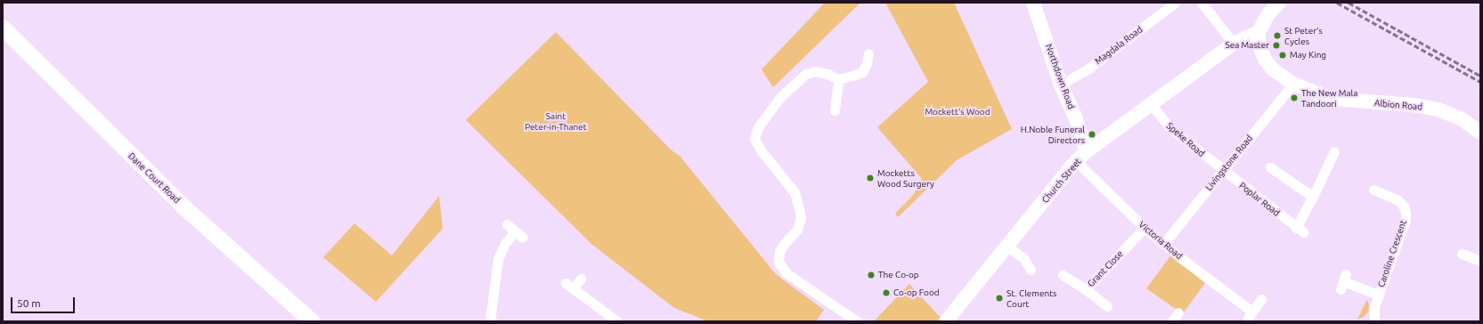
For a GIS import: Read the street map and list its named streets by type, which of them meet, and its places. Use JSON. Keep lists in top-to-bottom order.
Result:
{
  "streets": {
    "main road": ["Dane Court Road"],
    "street": [
      "Magdala Road",
      "Northdown Road",
      "Albion Road",
      "Speke Road",
      "Livingstone Road",
      "Church Street",
      "Poplar Road",
      "Victoria Road",
      "Caroline Crescent",
      "Grant Close"
    ]
  },
  "crossings": [
    ["Magdala Road", "Northdown Road"],
    ["Northdown Road", "Church Street"],
    ["Albion Road", "Livingstone Road"],
    ["Albion Road", "Church Street"],
    ["Speke Road", "Livingstone Road"],
    ["Speke Road", "Church Street"],
    ["Speke Road", "Poplar Road"],
    ["Livingstone Road", "Poplar Road"],
    ["Livingstone Road", "Victoria Road"],
    ["Church Street", "Victoria Road"],
    ["Victoria Road", "Grant Close"]
  ],
  "parks": ["Mockett's Wood", "Saint Peter-in-Thanet"],
  "places": [
    "St Peter's Cycles",
    "Sea Master",
    "May King",
    "The New Mala Tandoori",
    "H.Noble Funeral Directors",
    "Mocketts Wood Surgery",
    "The Co-op",
    "Co-op Food",
    "St. Clements Court"
  ],
  "scale_bar": "50 m"
}
